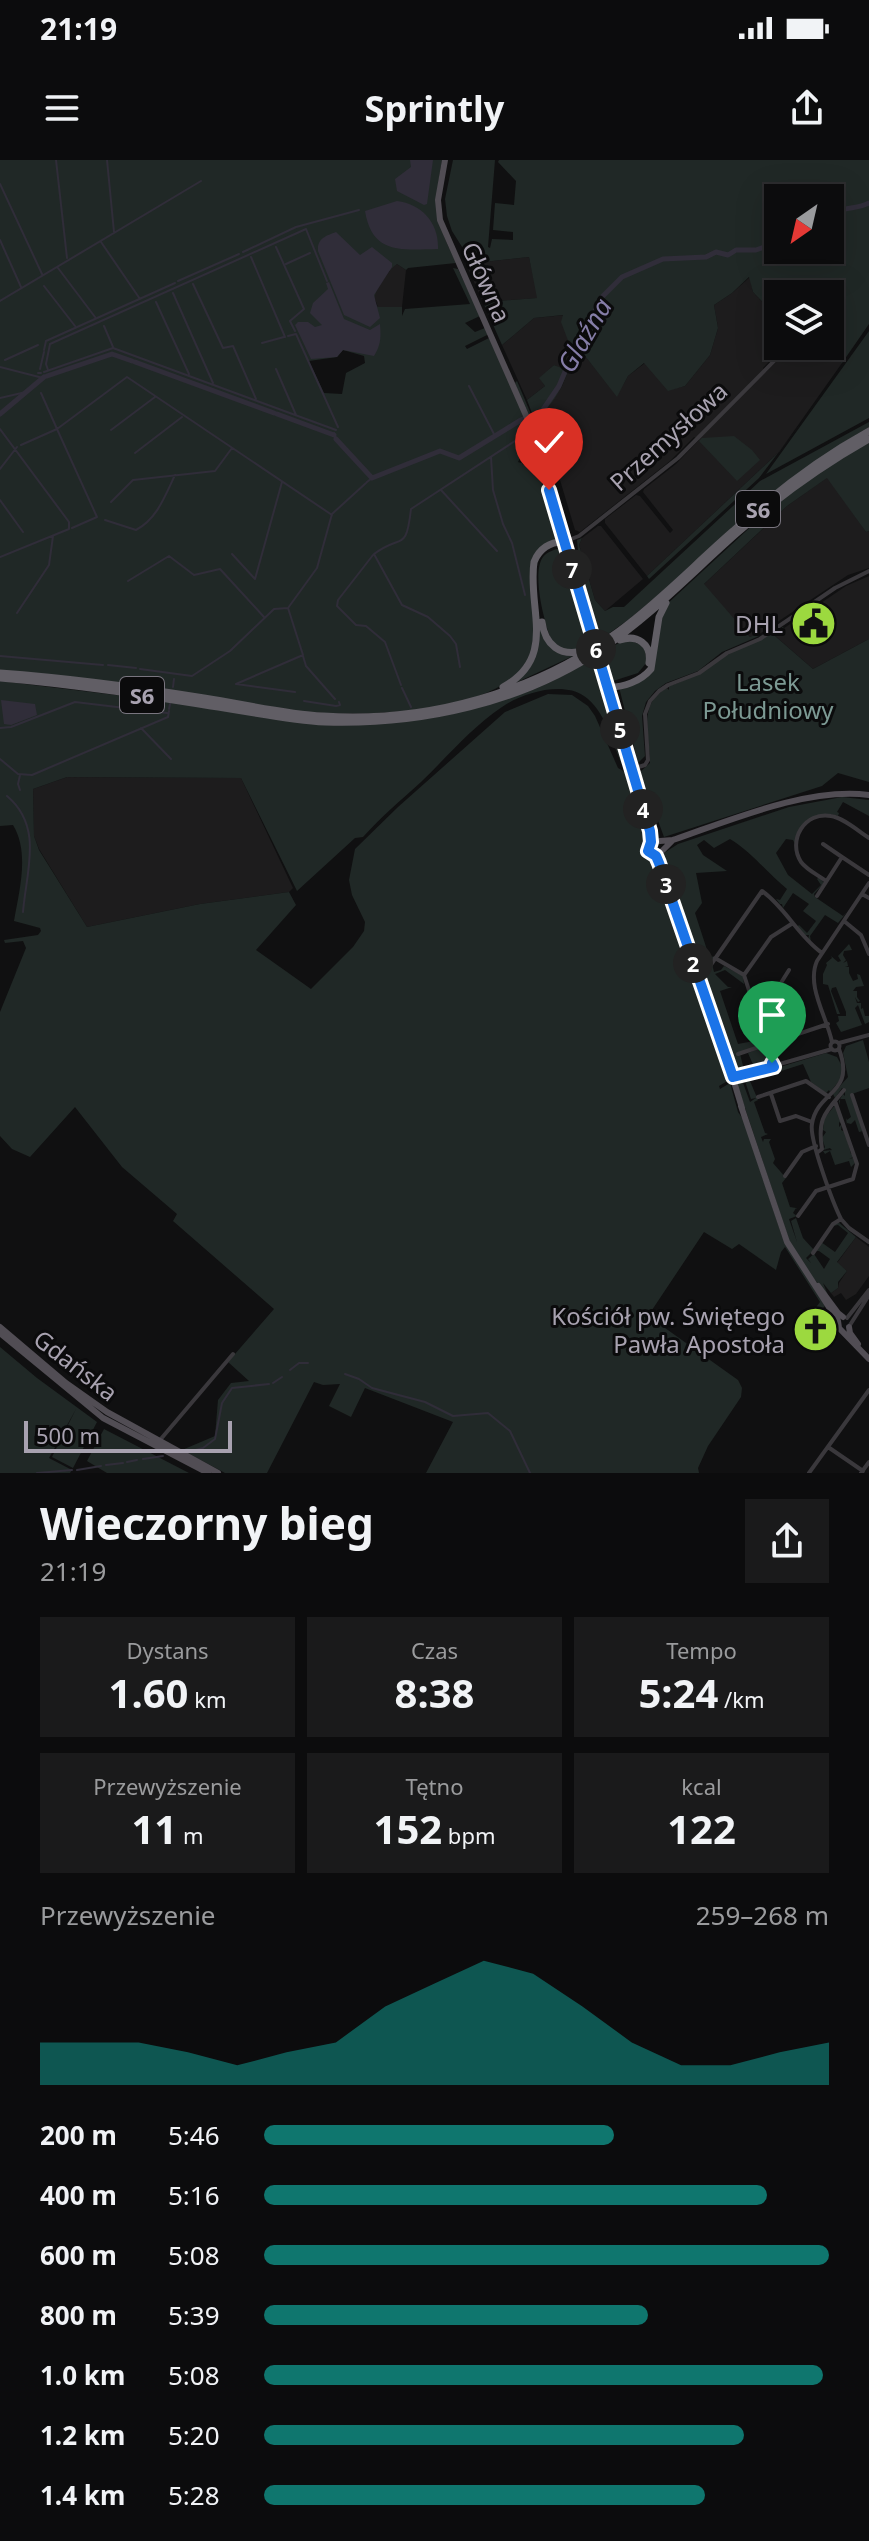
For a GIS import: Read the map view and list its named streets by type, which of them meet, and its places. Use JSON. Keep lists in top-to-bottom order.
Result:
{
  "streets": {
    "highway": ["S6"],
    "main road": ["Główna", "Gdańska"],
    "street": ["Przemysłowa"]
  },
  "crossings": [
    ["Główna", "Przemysłowa"]
  ],
  "water": ["Glaźna"],
  "parks": ["Lasek Południowy"],
  "places": {
    "public building": ["DHL"],
    "church": ["Kościół pw. Świętego Pawła Apostoła"]
  },
  "scale_bar": "500 m",
  "north": "bottom left",
  "page": {
    "status": "21:19",
    "header": "Sprintly",
    "pins": [
      "7",
      "6",
      "5",
      "4",
      "3",
      "2"
    ],
    "scale": "500 m",
    "heading": ["Wieczorny bieg", "21:19"],
    "stats": [
      ["Dystans", "1.60 km"],
      ["Czas", "8:38"],
      ["Tempo", "5:24 /km"],
      ["Przewyższenie", "11 m"],
      ["Tętno", "152 bpm"],
      ["kcal", "122"]
    ],
    "chart": ["Przewyższenie", "259–268 m"],
    "list": [
      {
        "name": "200 m",
        "note": "5:46"
      },
      {
        "name": "400 m",
        "note": "5:16"
      },
      {
        "name": "600 m",
        "note": "5:08"
      },
      {
        "name": "800 m",
        "note": "5:39"
      },
      {
        "name": "1.0 km",
        "note": "5:08"
      },
      {
        "name": "1.2 km",
        "note": "5:20"
      },
      {
        "name": "1.4 km",
        "note": "5:28"
      }
    ]
  }
}
